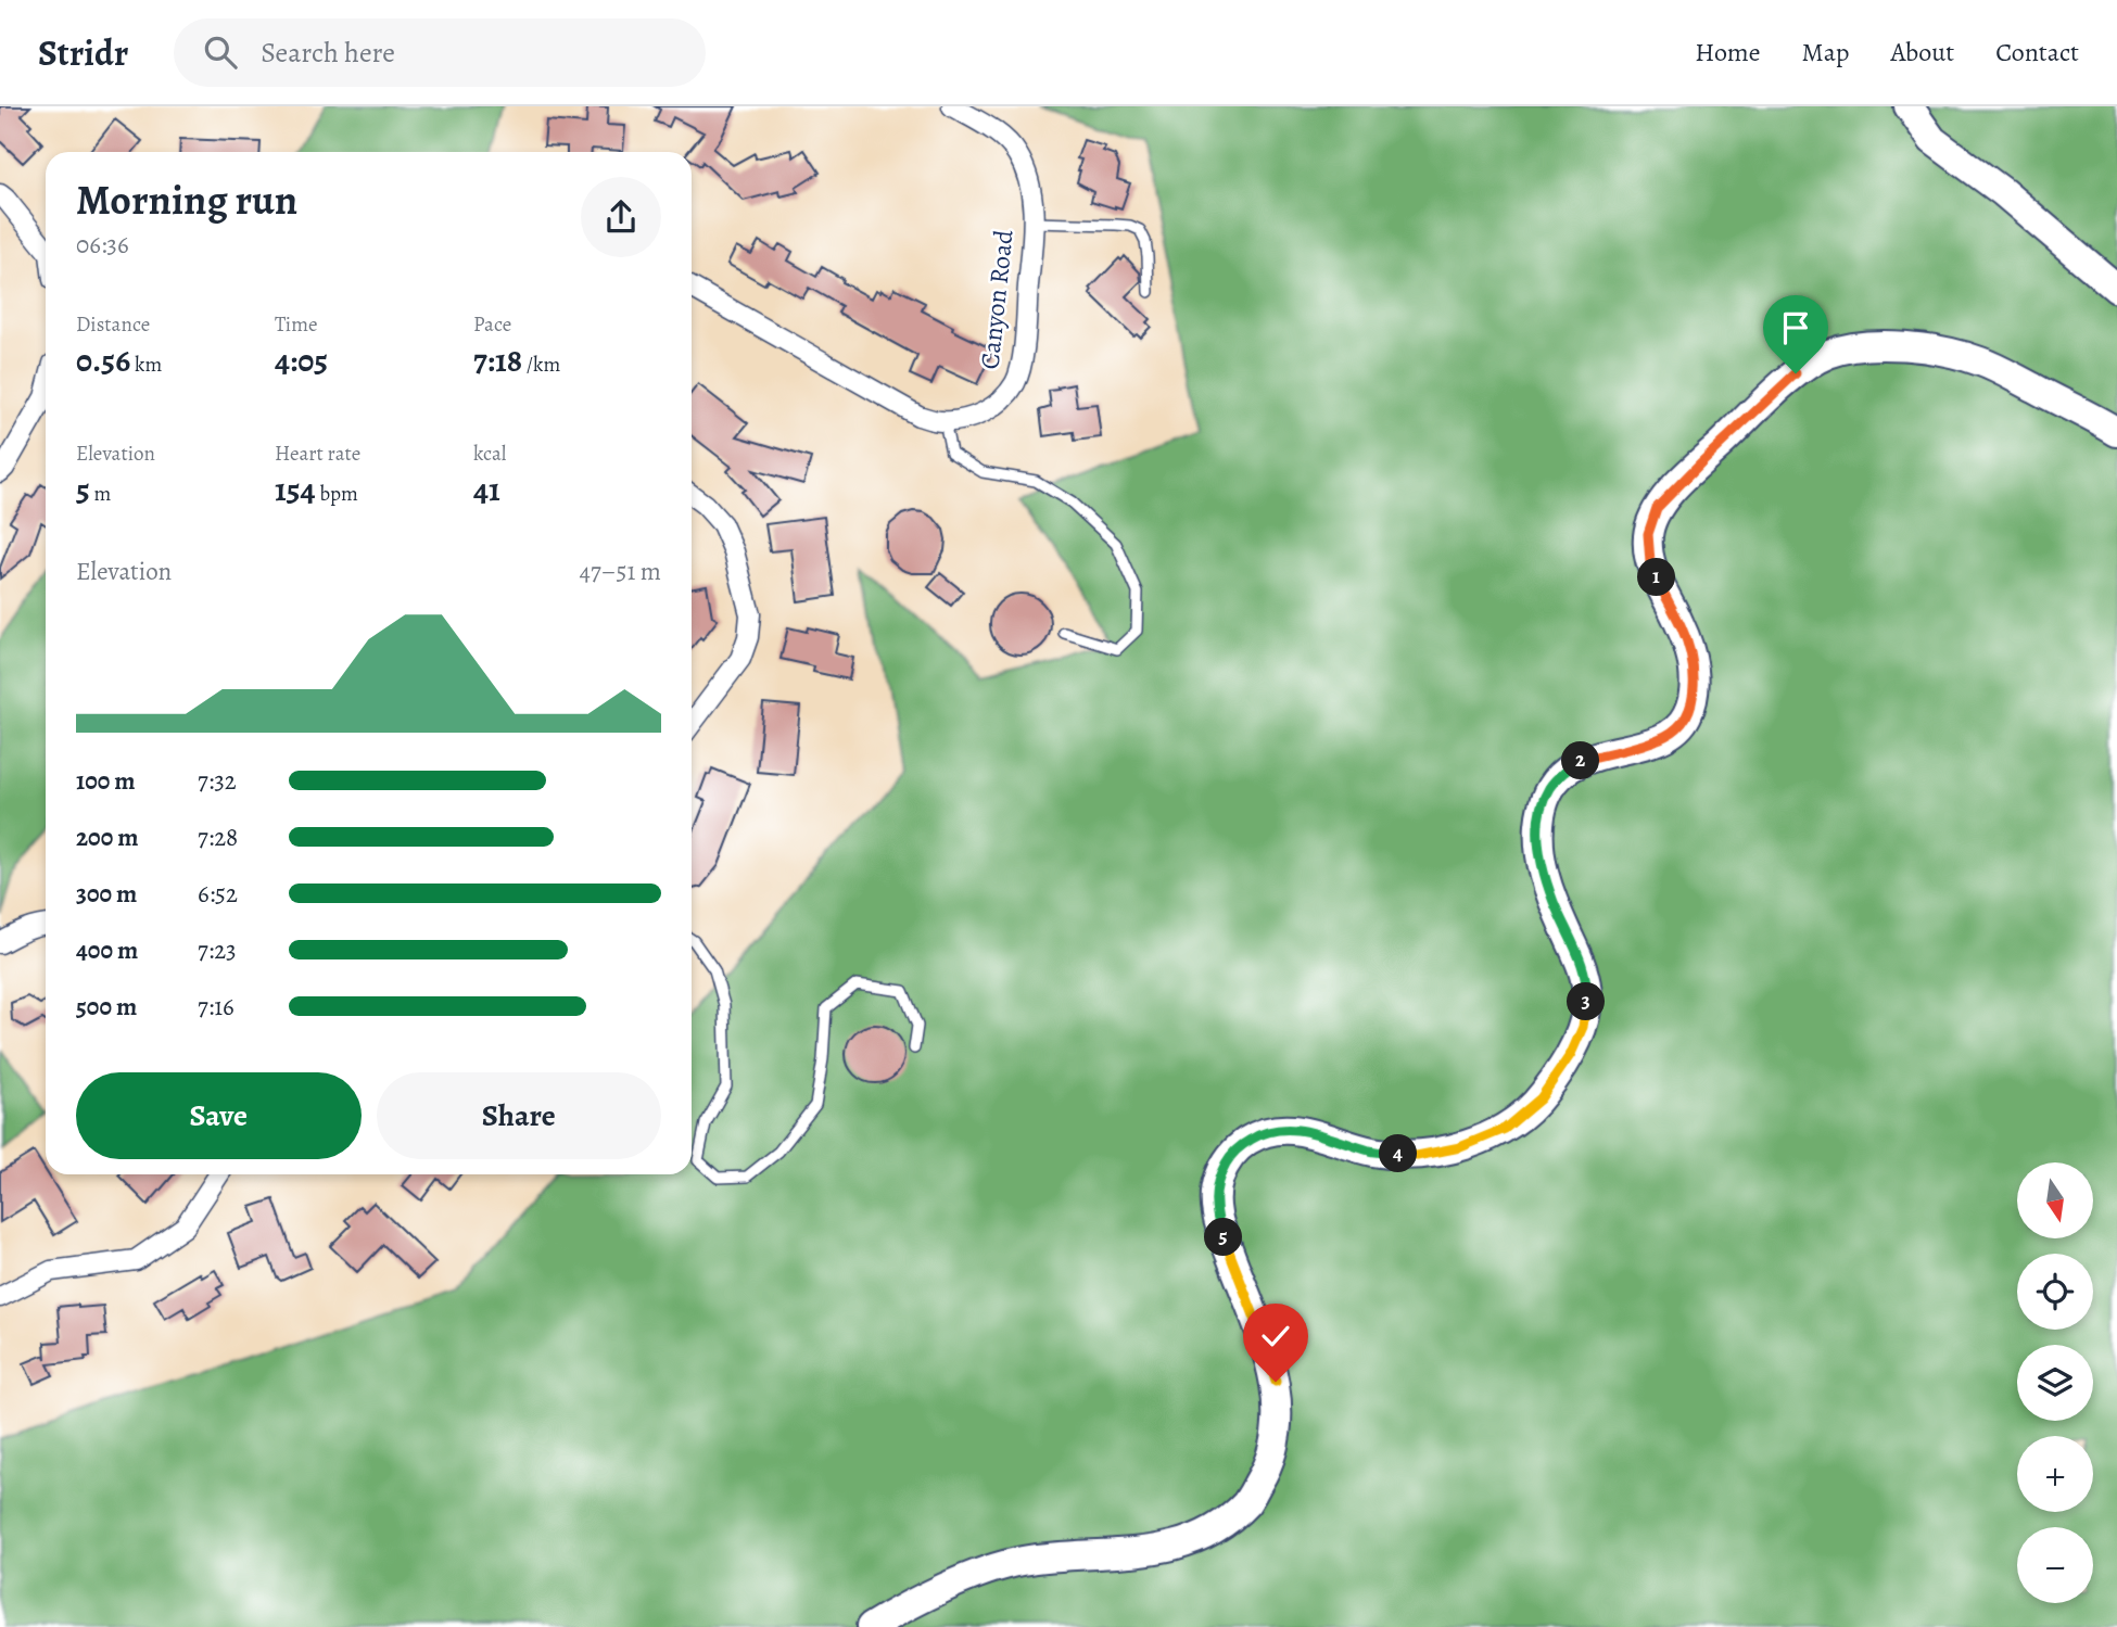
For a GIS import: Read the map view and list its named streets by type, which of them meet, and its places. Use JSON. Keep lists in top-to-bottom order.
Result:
{
  "streets": {
    "street": ["Canyon Road"]
  },
  "north": "bottom",
  "page": {
    "header": "Stridr",
    "search": "Search here",
    "nav": [
      "Home",
      "Map",
      "About",
      "Contact"
    ],
    "heading": ["Morning run", "06:36"],
    "stats": [
      ["Distance", "0.56 km"],
      ["Time", "4:05"],
      ["Pace", "7:18 /km"],
      ["Elevation", "5 m"],
      ["Heart rate", "154 bpm"],
      ["kcal", "41"]
    ],
    "chart": ["Elevation", "47–51 m"],
    "pins": [
      "1",
      "2",
      "3",
      "4",
      "5"
    ],
    "list": [
      {
        "name": "100 m",
        "note": "7:32"
      },
      {
        "name": "200 m",
        "note": "7:28"
      },
      {
        "name": "300 m",
        "note": "6:52"
      },
      {
        "name": "400 m",
        "note": "7:23"
      },
      {
        "name": "500 m",
        "note": "7:16"
      }
    ],
    "buttons": ["Save", "Share"],
    "map_buttons": ["+", "−"]
  }
}
